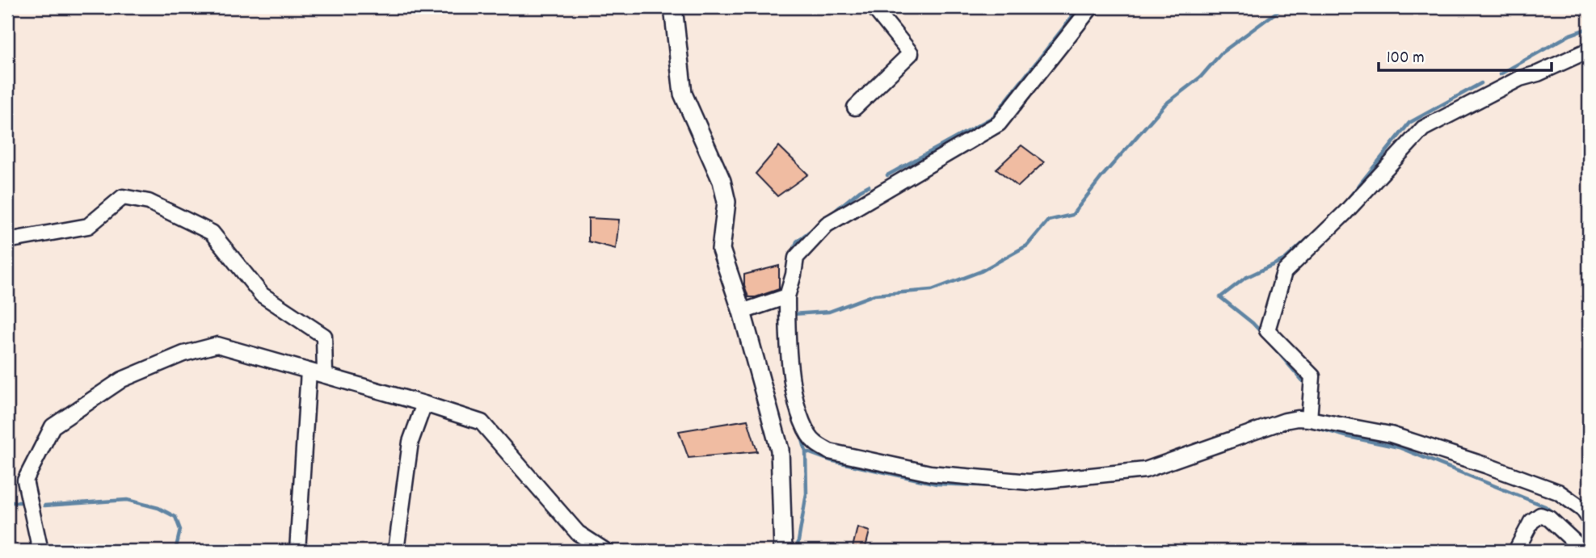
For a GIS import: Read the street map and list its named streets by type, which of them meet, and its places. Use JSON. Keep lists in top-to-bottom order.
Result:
{
  "scale_bar": "100 m"
}
